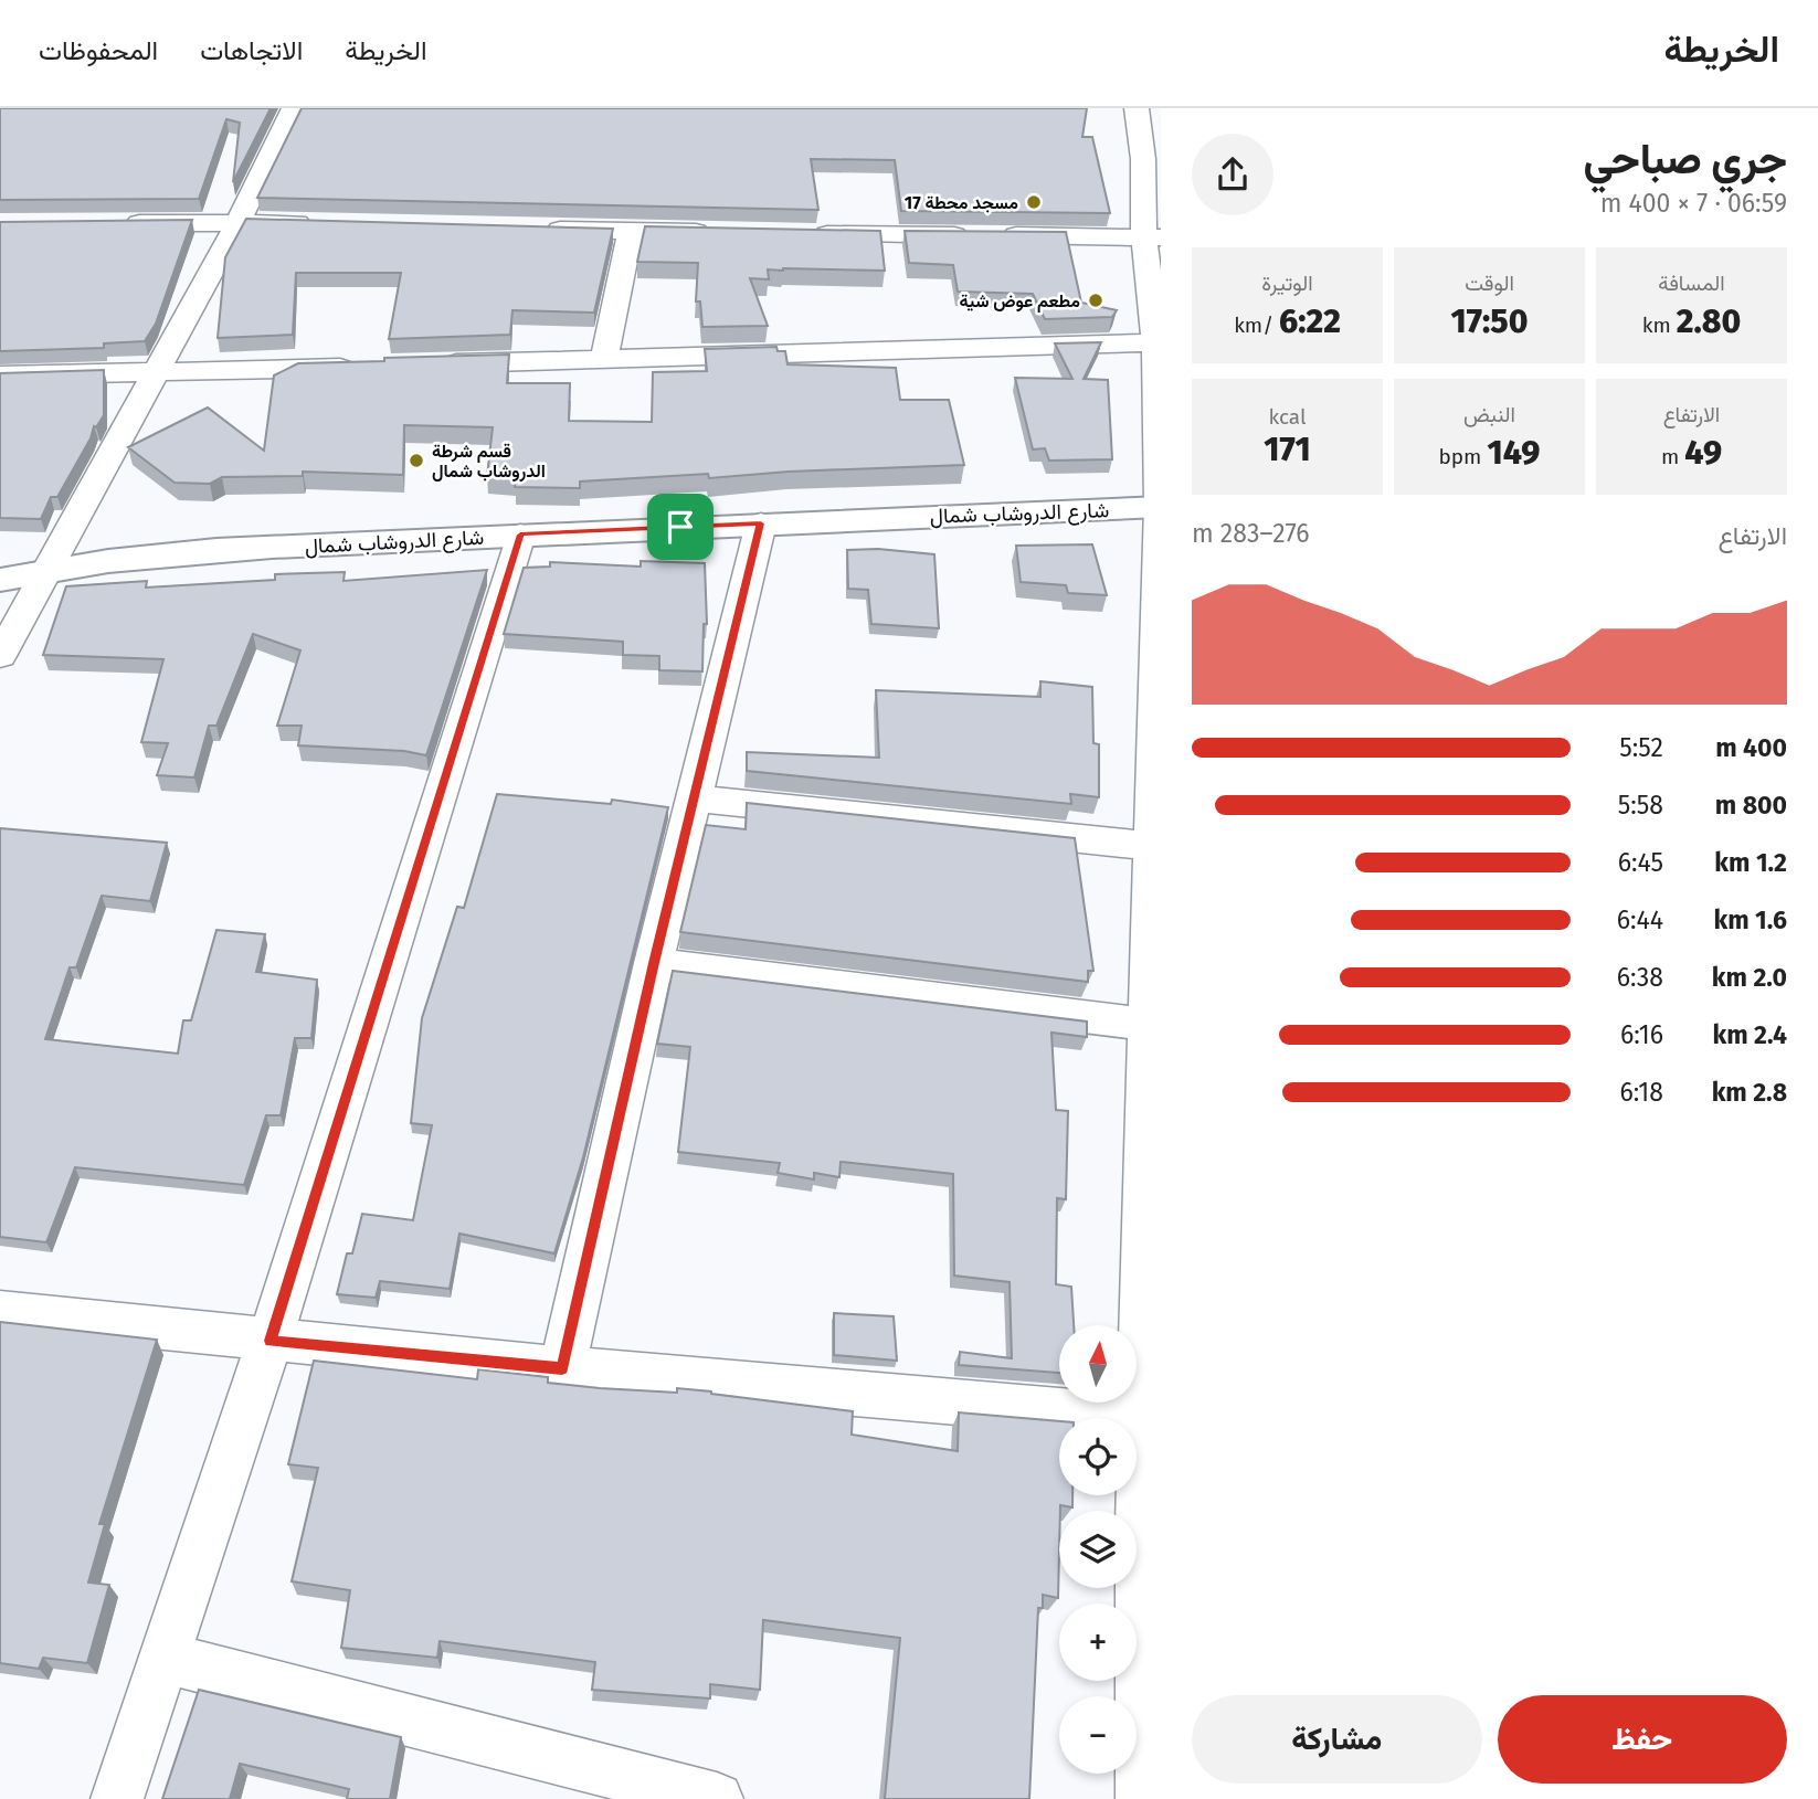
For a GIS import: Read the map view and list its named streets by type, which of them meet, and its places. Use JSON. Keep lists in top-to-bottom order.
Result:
{
  "streets": {
    "street": ["شارع الدروشاب شمال"]
  },
  "places": ["مسجد محطة 17", "مطعم عوض شية", "قسم شرطة الدروشاب شمال"],
  "north": "top",
  "page": {
    "header": "الخريطة",
    "nav": ["الخريطة", "الاتجاهات", "المحفوظات"],
    "heading": ["جري صباحي", "06:59 · 7 × 400 m"],
    "stats": [
      ["المسافة", "2.80 km"],
      ["الوقت", "17:50"],
      ["الوتيرة", "6:22 /km"],
      ["الارتفاع", "49 m"],
      ["النبض", "149 bpm"],
      ["kcal", "171"]
    ],
    "chart": ["الارتفاع", "276–283 m"],
    "list": [
      {
        "name": "400 m",
        "note": "5:52"
      },
      {
        "name": "800 m",
        "note": "5:58"
      },
      {
        "name": "1.2 km",
        "note": "6:45"
      },
      {
        "name": "1.6 km",
        "note": "6:44"
      },
      {
        "name": "2.0 km",
        "note": "6:38"
      },
      {
        "name": "2.4 km",
        "note": "6:16"
      },
      {
        "name": "2.8 km",
        "note": "6:18"
      }
    ],
    "map_buttons": ["+", "−"],
    "buttons": ["حفظ", "مشاركة"]
  }
}
